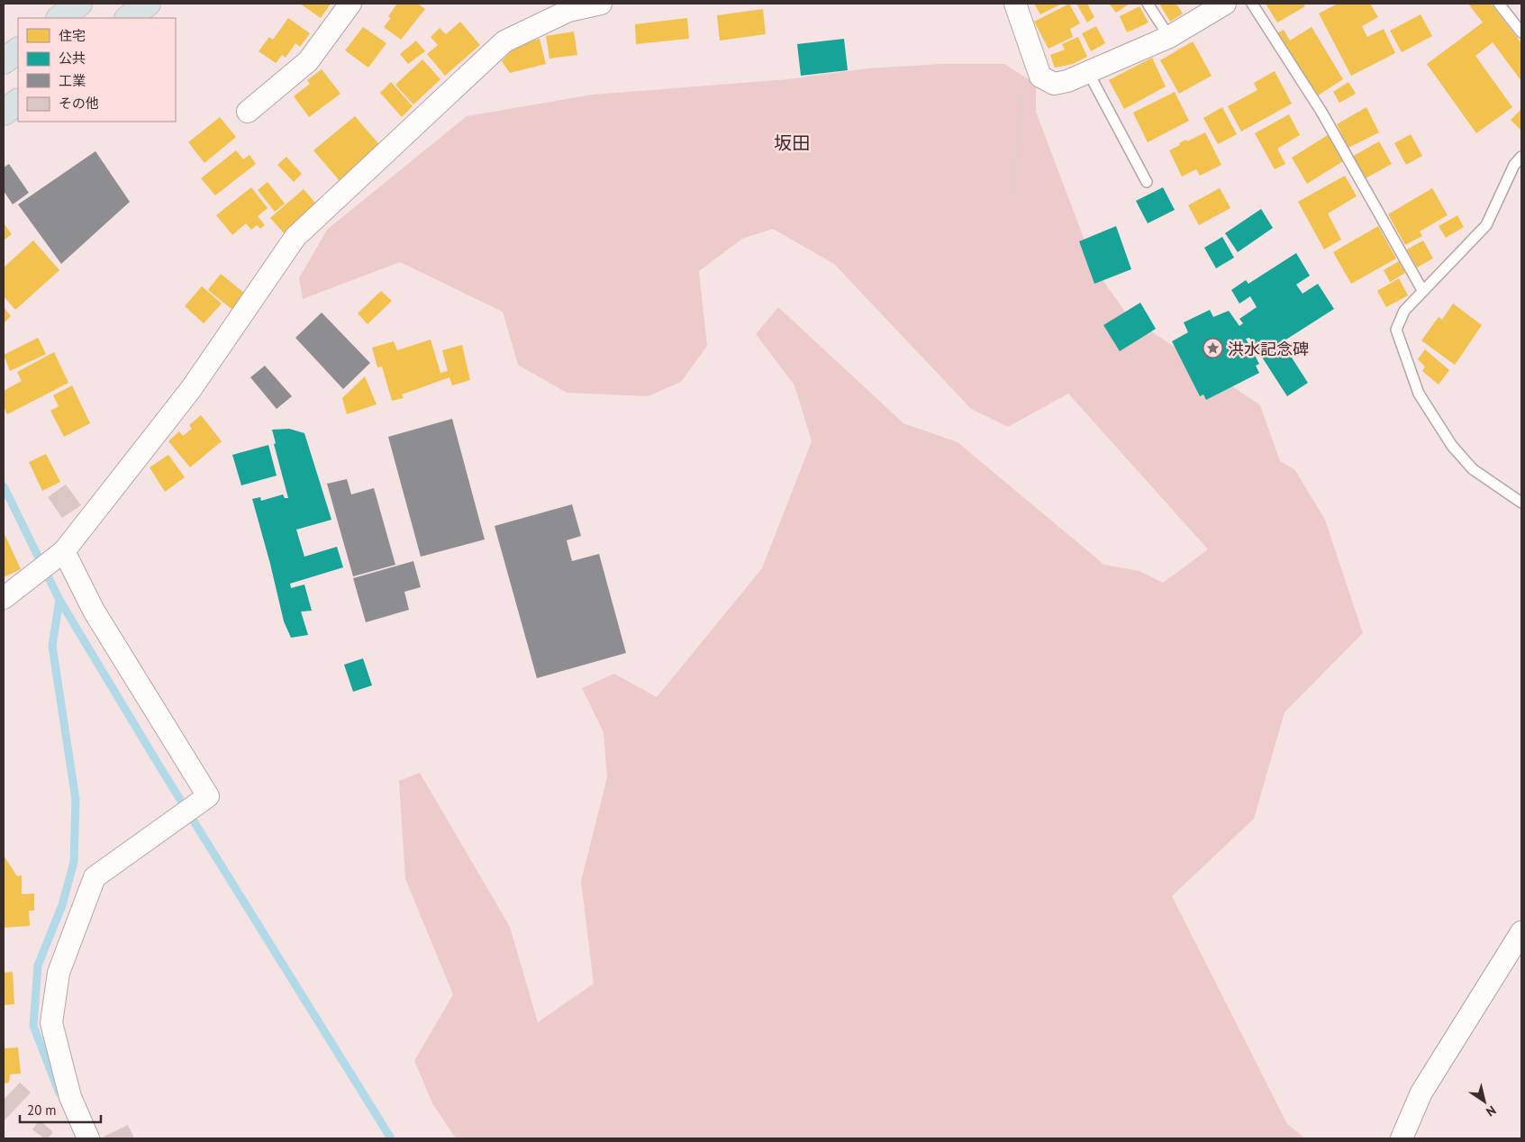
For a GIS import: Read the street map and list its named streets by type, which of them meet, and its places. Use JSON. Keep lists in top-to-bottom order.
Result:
{
  "districts": ["坂田"],
  "places": {
    "place": ["洪水記念碑"]
  },
  "legend": [
    "住宅",
    "公共",
    "工業",
    "その他"
  ],
  "scale_bar": "20 m",
  "north": "bottom right"
}
